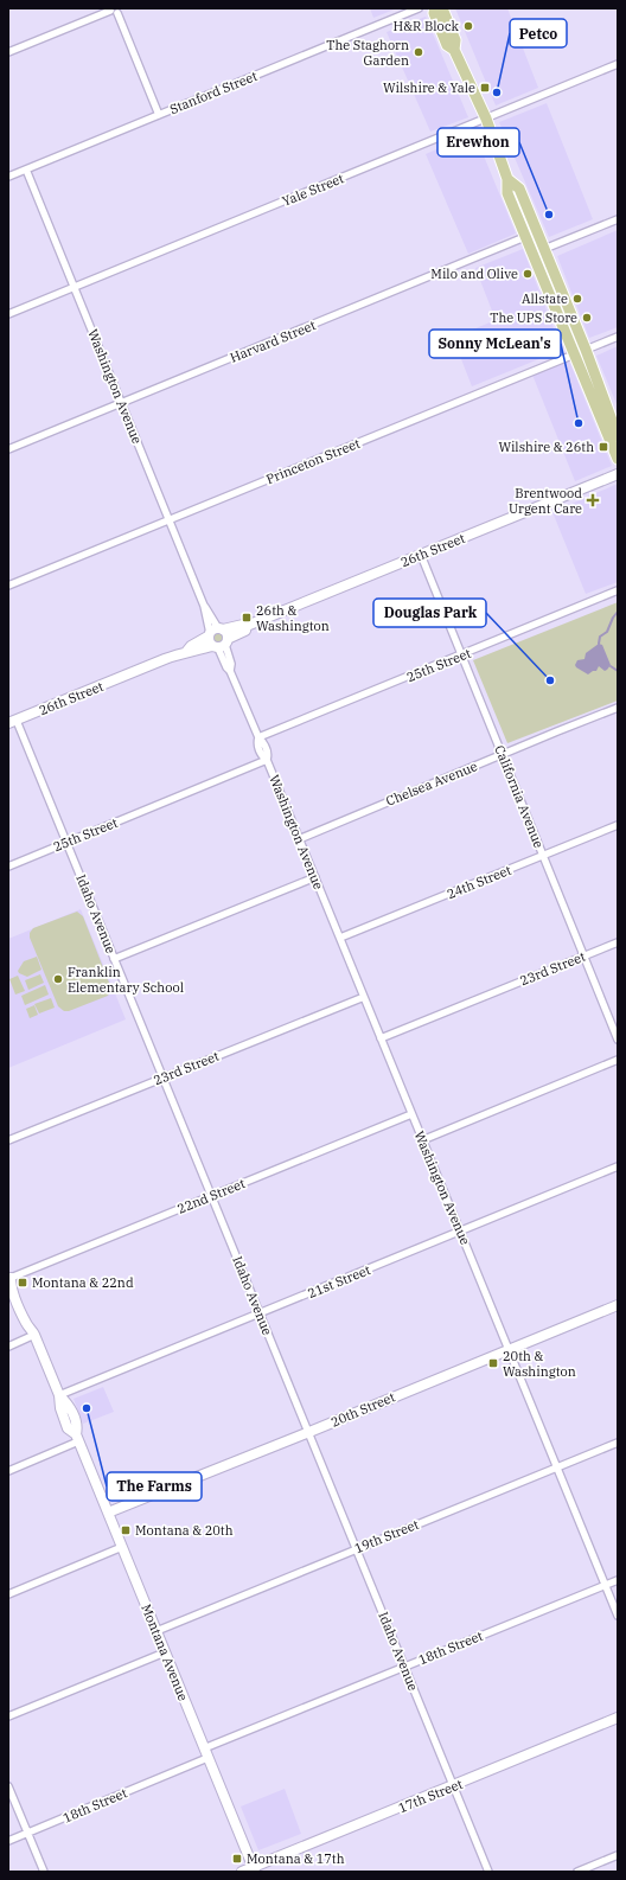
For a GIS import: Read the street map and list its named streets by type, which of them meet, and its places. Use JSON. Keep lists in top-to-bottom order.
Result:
{
  "streets": {
    "street": [
      "Stanford Street",
      "Yale Street",
      "Harvard Street",
      "Washington Avenue",
      "Princeton Street",
      "26th Street",
      "25th Street",
      "Chelsea Avenue",
      "California Avenue",
      "24th Street",
      "Idaho Avenue",
      "23rd Street",
      "22nd Street",
      "21st Street",
      "20th Street",
      "19th Street",
      "18th Street",
      "Montana Avenue",
      "17th Street"
    ]
  },
  "crossings": [
    ["Stanford Street", "Washington Avenue"],
    ["Yale Street", "Washington Avenue"],
    ["Harvard Street", "Washington Avenue"],
    ["Washington Avenue", "Princeton Street"],
    ["Washington Avenue", "26th Street"],
    ["Washington Avenue", "25th Street"],
    ["Washington Avenue", "Chelsea Avenue"],
    ["Washington Avenue", "24th Street"],
    ["Washington Avenue", "23rd Street"],
    ["Washington Avenue", "22nd Street"],
    ["Washington Avenue", "21st Street"],
    ["Washington Avenue", "20th Street"],
    ["Washington Avenue", "19th Street"],
    ["Washington Avenue", "18th Street"],
    ["26th Street", "California Avenue"],
    ["26th Street", "Idaho Avenue"],
    ["25th Street", "California Avenue"],
    ["25th Street", "Idaho Avenue"],
    ["Chelsea Avenue", "California Avenue"],
    ["California Avenue", "24th Street"],
    ["California Avenue", "23rd Street"],
    ["Idaho Avenue", "23rd Street"],
    ["Idaho Avenue", "22nd Street"],
    ["Idaho Avenue", "21st Street"],
    ["Idaho Avenue", "20th Street"],
    ["Idaho Avenue", "19th Street"],
    ["Idaho Avenue", "18th Street"],
    ["Idaho Avenue", "17th Street"],
    ["22nd Street", "Montana Avenue"],
    ["21st Street", "Montana Avenue"],
    ["20th Street", "Montana Avenue"],
    ["19th Street", "Montana Avenue"],
    ["18th Street", "Montana Avenue"],
    ["Montana Avenue", "17th Street"]
  ],
  "places": {
    "other": [
      "H&R Block",
      "The Staghorn Garden",
      "Petco",
      "Erewhon",
      "Milo and Olive",
      "Allstate",
      "The UPS Store",
      "Sonny McLean's",
      "Douglas Park",
      "Franklin Elementary School",
      "The Farms"
    ],
    "transit": [
      "Wilshire & Yale",
      "Wilshire & 26th",
      "26th & Washington",
      "Montana & 22nd",
      "20th & Washington",
      "Montana & 20th",
      "Montana & 17th"
    ],
    "health": ["Brentwood Urgent Care"]
  }
}
